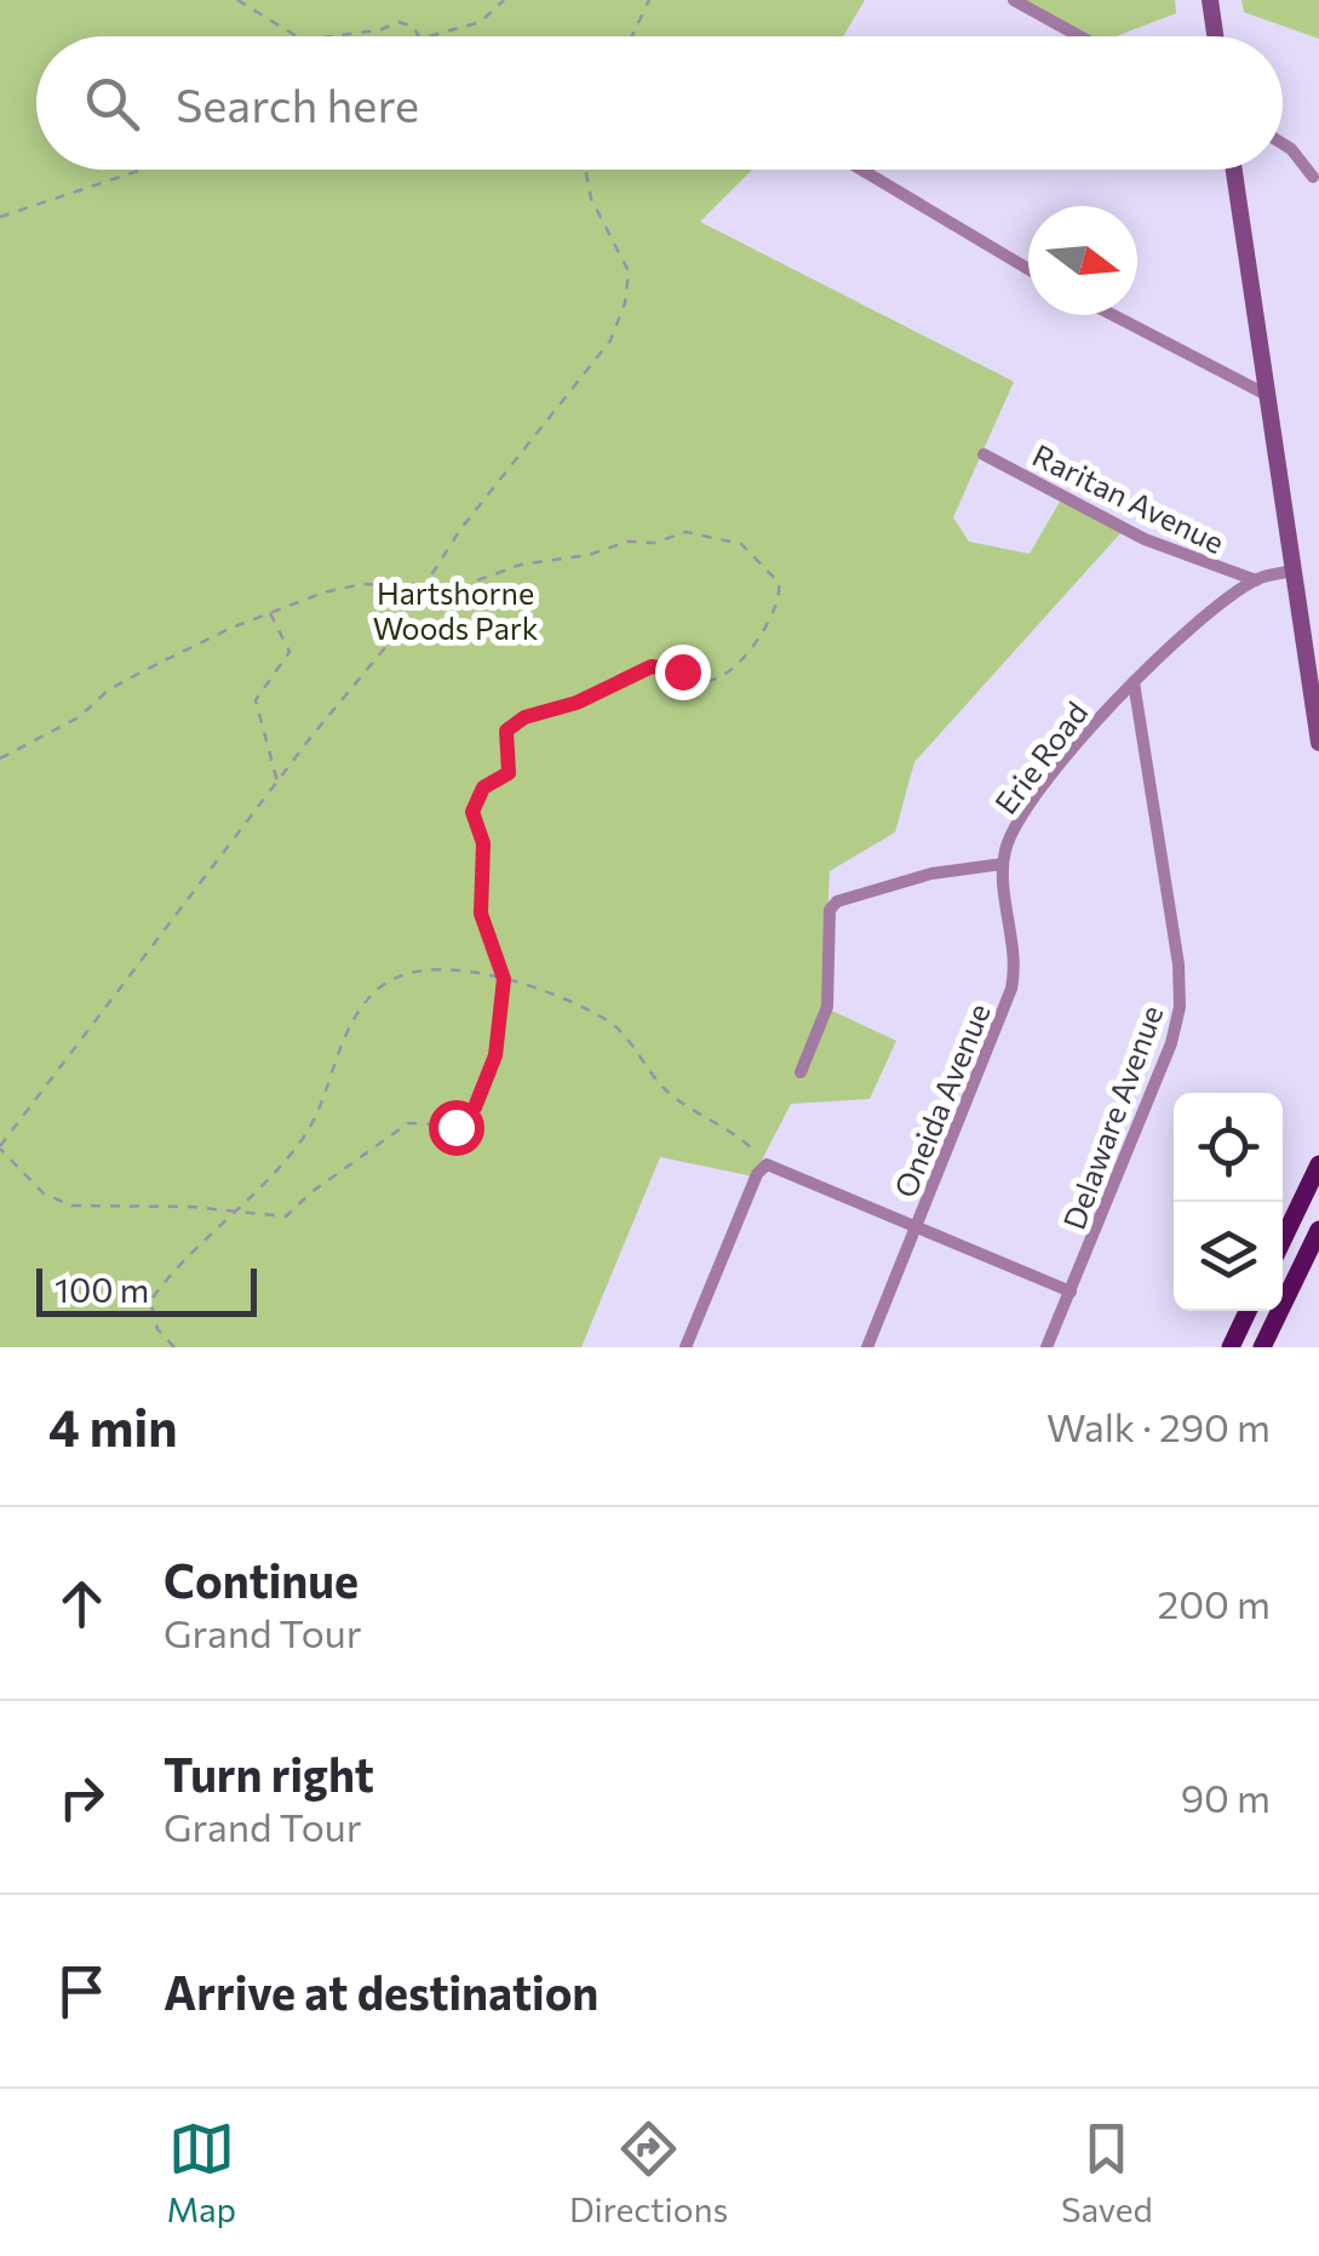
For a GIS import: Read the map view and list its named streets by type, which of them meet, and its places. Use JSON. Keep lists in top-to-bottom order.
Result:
{
  "streets": {
    "street": [
      "Raritan Avenue",
      "Erie Road",
      "Oneida Avenue",
      "Delaware Avenue"
    ]
  },
  "crossings": [
    ["Raritan Avenue", "Erie Road"],
    ["Erie Road", "Oneida Avenue"],
    ["Erie Road", "Delaware Avenue"]
  ],
  "parks": ["Hartshorne Woods Park"],
  "scale_bar": "100 m",
  "north": "right",
  "page": {
    "search": "Search here",
    "scale": "100 m",
    "heading": ["4 min", "Walk · 290 m"],
    "list": [
      ["Continue", "Grand Tour", "200 m"],
      ["Turn right", "Grand Tour", "90 m"],
      "Arrive at destination"
    ],
    "nav": ["Map", "Directions", "Saved"]
  }
}
